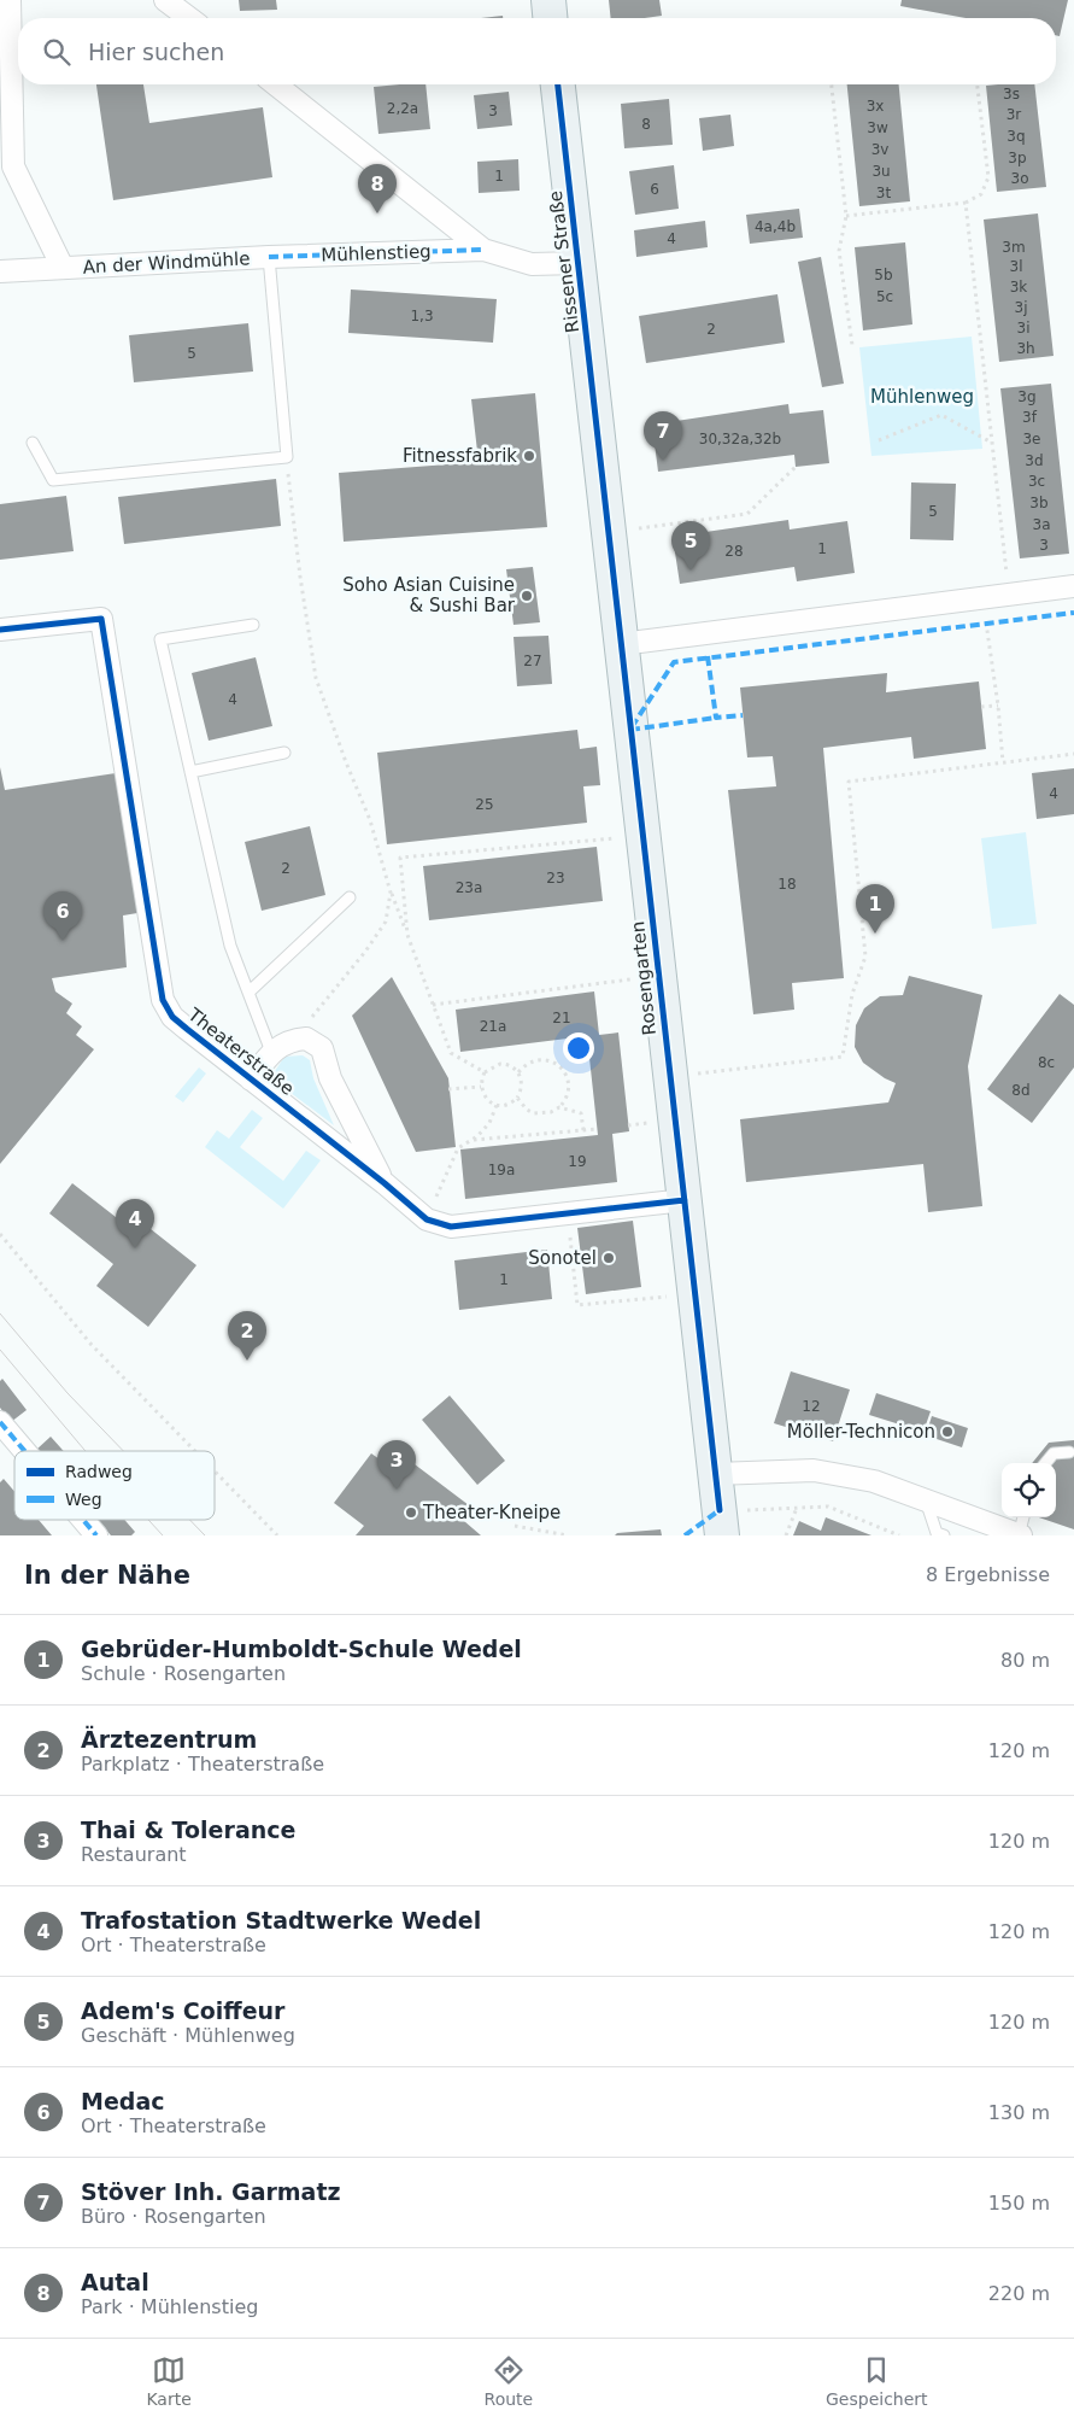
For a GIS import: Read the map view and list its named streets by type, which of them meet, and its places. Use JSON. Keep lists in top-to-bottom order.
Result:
{
  "streets": {
    "main road": ["Rissener Straße", "Rosengarten"],
    "street": ["Mühlenstieg", "An der Windmühle", "Theaterstraße"]
  },
  "crossings": [
    ["Mühlenstieg", "Rissener Straße"],
    ["Mühlenstieg", "An der Windmühle"],
    ["Rissener Straße", "Rosengarten"],
    ["Rosengarten", "Theaterstraße"]
  ],
  "parks": ["Mühlenweg"],
  "places": [
    "Fitnessfabrik",
    "Soho Asian Cuisine & Sushi Bar",
    "Sonotel",
    "Möller-Technicon",
    "Theater-Kneipe"
  ],
  "house_numbers": [
    "3s",
    "3x",
    "2,2a",
    "3",
    "3r",
    "8",
    "3w",
    "3q",
    "3v",
    "3p",
    "3u",
    "1",
    "3o",
    "6",
    "3t",
    "4a,4b",
    "4",
    "3m",
    "3l",
    "5b",
    "3k",
    "5c",
    "3j",
    "1,3",
    "3i",
    "2",
    "3h",
    "5",
    "3g",
    "3f",
    "30,32a,32b",
    "3e",
    "3d",
    "3c",
    "3b",
    "5",
    "3a",
    "3",
    "1",
    "28",
    "27",
    "4",
    "4",
    "25",
    "2",
    "23",
    "18",
    "23a",
    "21",
    "21a",
    "8c",
    "8d",
    "19",
    "19a",
    "1",
    "12"
  ],
  "legend": ["Radweg", "Weg"],
  "page": {
    "search": "Hier suchen",
    "pins": [
      "8",
      "7",
      "5",
      "1",
      "6",
      "4",
      "2",
      "3"
    ],
    "heading": ["In der Nähe", "8 Ergebnisse"],
    "list": [
      {
        "mark": "1",
        "name": "Gebrüder-Humboldt-Schule Wedel",
        "note": "Schule · Rosengarten",
        "value": "80 m"
      },
      {
        "mark": "2",
        "name": "Ärztezentrum",
        "note": "Parkplatz · Theaterstraße",
        "value": "120 m"
      },
      {
        "mark": "3",
        "name": "Thai & Tolerance",
        "note": "Restaurant",
        "value": "120 m"
      },
      {
        "mark": "4",
        "name": "Trafostation Stadtwerke Wedel",
        "note": "Ort · Theaterstraße",
        "value": "120 m"
      },
      {
        "mark": "5",
        "name": "Adem's Coiffeur",
        "note": "Geschäft · Mühlenweg",
        "value": "120 m"
      },
      {
        "mark": "6",
        "name": "Medac",
        "note": "Ort · Theaterstraße",
        "value": "130 m"
      },
      {
        "mark": "7",
        "name": "Stöver Inh. Garmatz",
        "note": "Büro · Rosengarten",
        "value": "150 m"
      },
      {
        "mark": "8",
        "name": "Autal",
        "note": "Park · Mühlenstieg",
        "value": "220 m"
      }
    ],
    "nav": ["Karte", "Route", "Gespeichert"]
  }
}
